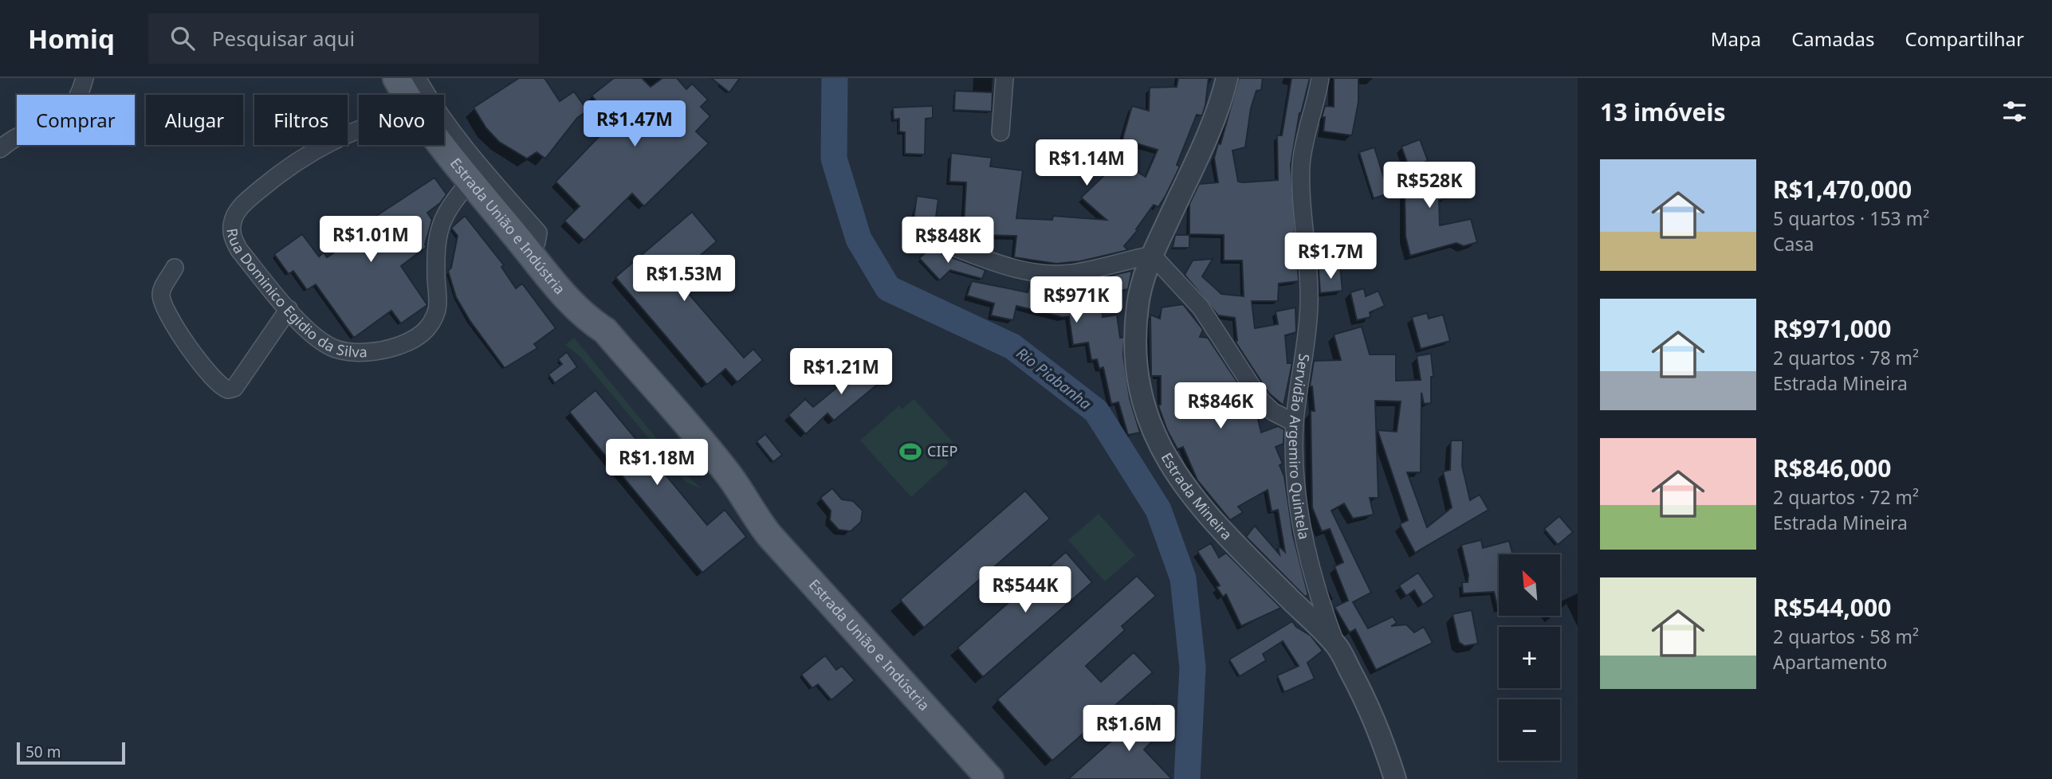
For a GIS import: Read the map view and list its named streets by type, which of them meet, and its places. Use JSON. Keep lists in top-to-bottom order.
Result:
{
  "streets": {
    "main road": ["Estrada União e Indústria"],
    "street": ["Rua Dominico Egidio da Silva", "Servidão Argemiro Quintela", "Estrada Mineira"]
  },
  "crossings": [
    ["Estrada União e Indústria", "Rua Dominico Egidio da Silva"],
    ["Servidão Argemiro Quintela", "Estrada Mineira"]
  ],
  "water": ["Rio Piabanha"],
  "places": {
    "sports": ["CIEP"]
  },
  "scale_bar": "50 m",
  "north": "top left",
  "page": {
    "header": "Homiq",
    "search": "Pesquisar aqui",
    "nav": ["Mapa", "Camadas", "Compartilhar"],
    "heading": "13 imóveis",
    "chip": [
      "Comprar",
      "Alugar",
      "Filtros",
      "Novo"
    ],
    "price": [
      "R$1.47M",
      "R$1.14M",
      "R$528K",
      "R$1.01M",
      "R$848K",
      "R$1.7M",
      "R$1.53M",
      "R$971K",
      "R$1.21M",
      "R$846K",
      "R$1.18M",
      "R$544K",
      "R$1.6M"
    ],
    "list": [
      {
        "name": "R$1,470,000",
        "note": "5 quartos · 153 m² · Casa"
      },
      {
        "name": "R$971,000",
        "note": "2 quartos · 78 m² · Estrada Mineira"
      },
      {
        "name": "R$846,000",
        "note": "2 quartos · 72 m² · Estrada Mineira"
      },
      {
        "name": "R$544,000",
        "note": "2 quartos · 58 m² · Apartamento"
      }
    ],
    "map_buttons": ["+", "−"],
    "scale": "50 m"
  }
}
